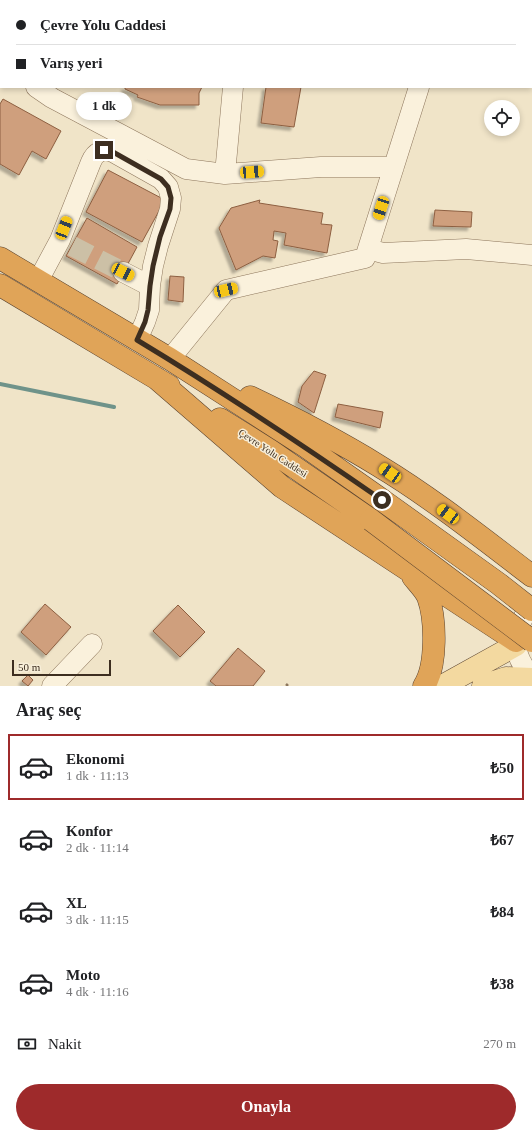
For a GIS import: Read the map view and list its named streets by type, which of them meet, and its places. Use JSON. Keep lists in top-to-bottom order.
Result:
{
  "streets": {
    "highway": ["Çevre Yolu Caddesi"]
  },
  "scale_bar": "50 m",
  "page": {
    "banner": ["Çevre Yolu Caddesi", "Varış yeri"],
    "bubble": "1 dk",
    "scale": "50 m",
    "heading": "Araç seç",
    "list": [
      {
        "name": "Ekonomi",
        "note": "1 dk · 11:13",
        "value": "₺50"
      },
      {
        "name": "Konfor",
        "note": "2 dk · 11:14",
        "value": "₺67"
      },
      {
        "name": "XL",
        "note": "3 dk · 11:15",
        "value": "₺84"
      },
      {
        "name": "Moto",
        "note": "4 dk · 11:16",
        "value": "₺38"
      }
    ],
    "pay": ["Nakit", "270 m"],
    "buttons": "Onayla"
  }
}
